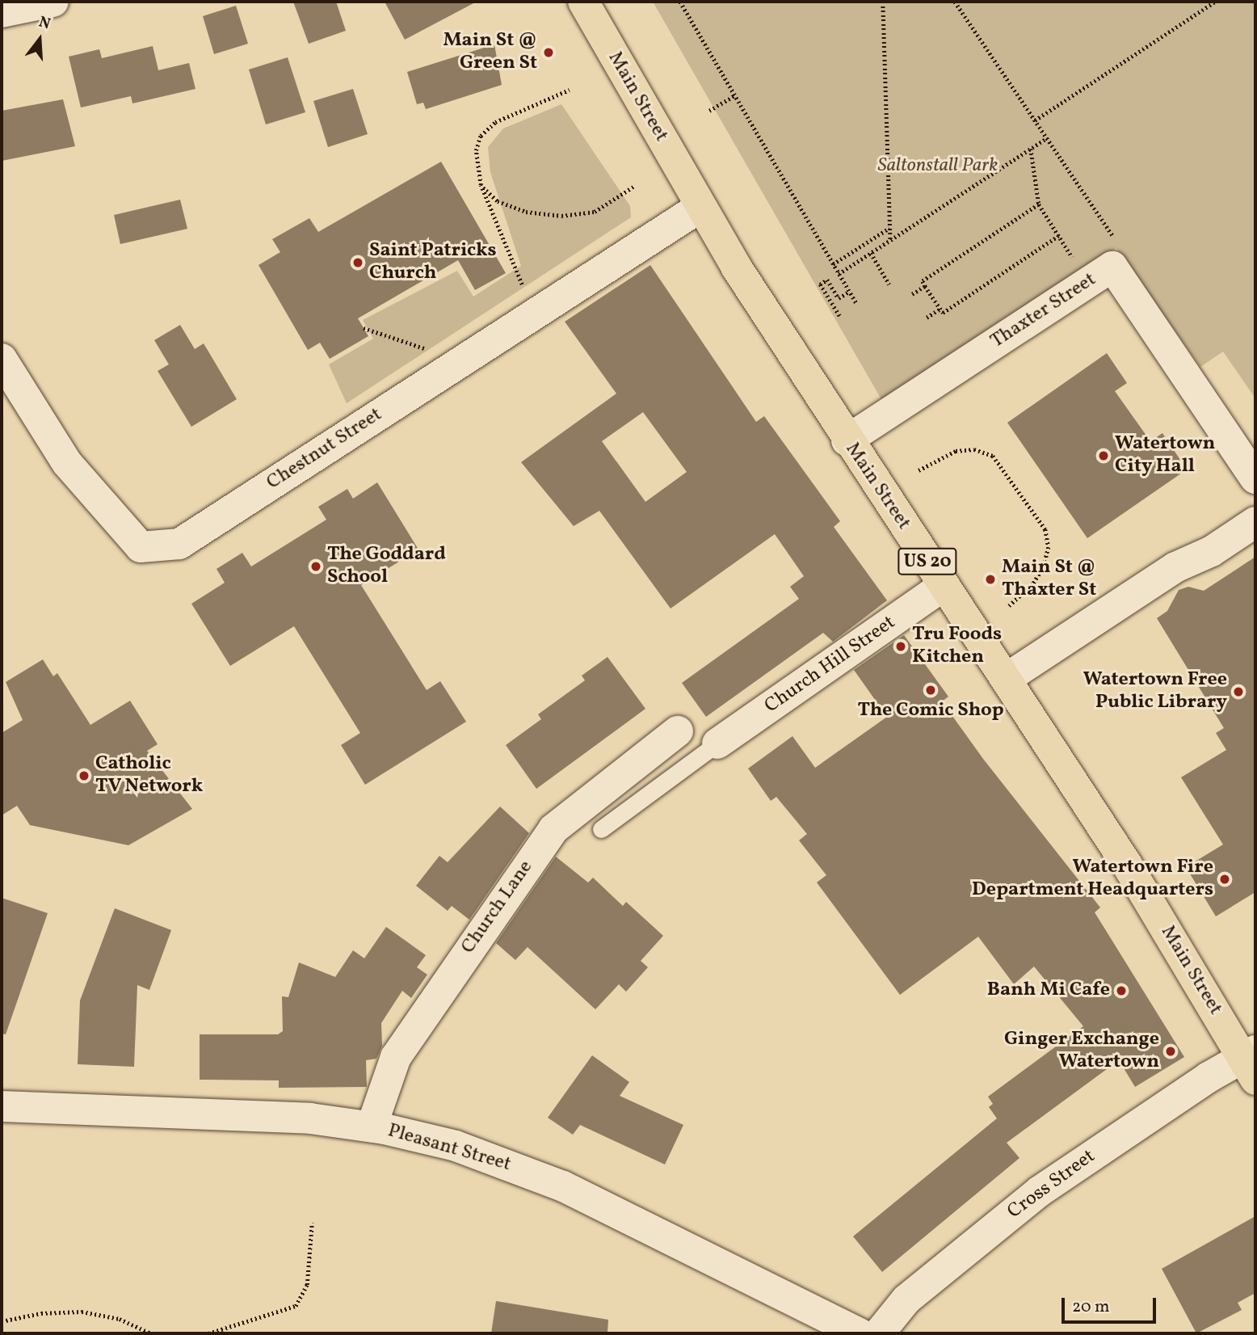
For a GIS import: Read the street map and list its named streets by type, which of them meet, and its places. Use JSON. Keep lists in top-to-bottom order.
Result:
{
  "streets": {
    "main road": ["Main Street", "US 20"],
    "street": [
      "Thaxter Street",
      "Chestnut Street",
      "Church Hill Street",
      "Church Lane",
      "Pleasant Street",
      "Cross Street"
    ]
  },
  "crossings": [
    ["Main Street", "Thaxter Street"],
    ["Main Street", "Chestnut Street"],
    ["Main Street", "Church Hill Street"],
    ["Main Street", "Cross Street"],
    ["Church Lane", "Pleasant Street"]
  ],
  "parks": ["Saltonstall Park"],
  "places": [
    "Main St @ Green St",
    "Saint Patricks Church",
    "Watertown City Hall",
    "The Goddard School",
    "Main St @ Thaxter St",
    "Tru Foods Kitchen",
    "The Comic Shop",
    "Watertown Free Public Library",
    "Catholic TV Network",
    "Watertown Fire Department Headquarters",
    "Banh Mi Cafe",
    "Ginger Exchange Watertown"
  ],
  "scale_bar": "20 m",
  "north": "top"
}
